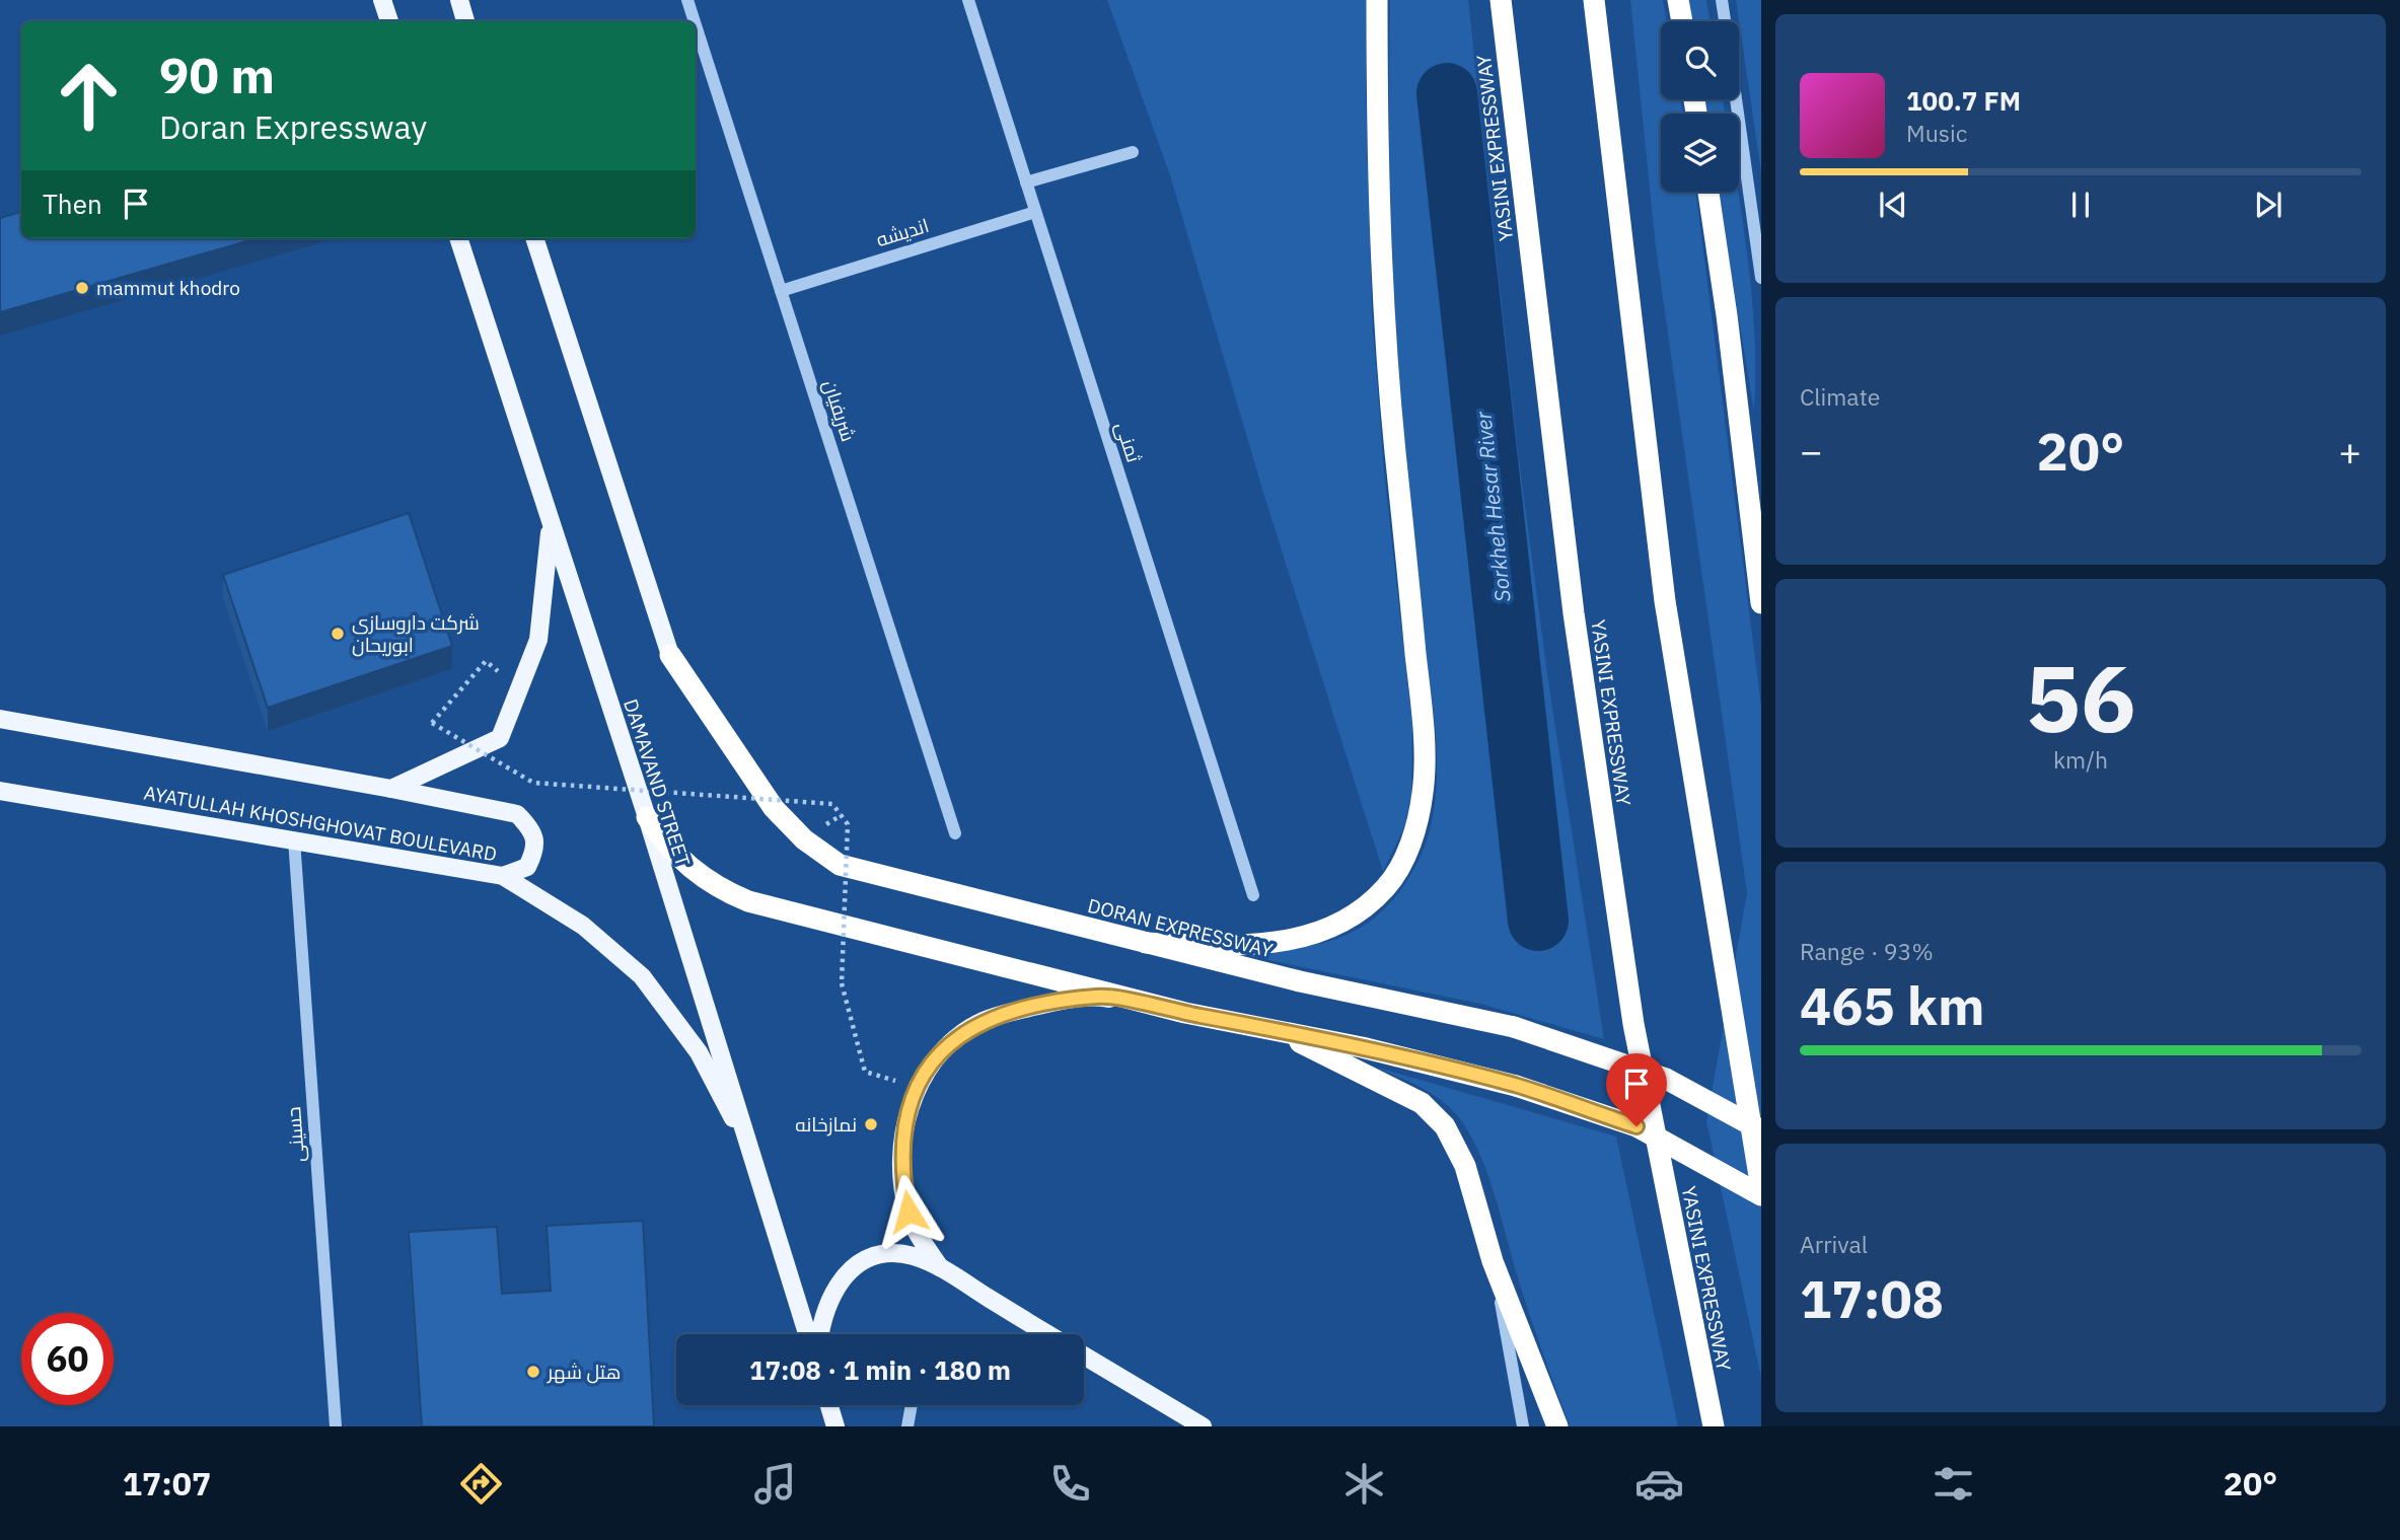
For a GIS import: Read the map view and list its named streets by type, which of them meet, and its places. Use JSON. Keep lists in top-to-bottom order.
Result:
{
  "streets": {
    "highway": ["YASINI EXPRESSWAY", "DORAN EXPRESSWAY"],
    "main road": ["DAMAVAND STREET", "AYATULLAH KHOSHGHOVAT BOULEVARD"],
    "street": [
      "اندیشه",
      "شریفیان",
      "ثمنی",
      "حسینی"
    ]
  },
  "crossings": [
    ["اندیشه", "شریفیان"],
    ["اندیشه", "ثمنی"],
    ["DAMAVAND STREET", "AYATULLAH KHOSHGHOVAT BOULEVARD"],
    ["AYATULLAH KHOSHGHOVAT BOULEVARD", "حسینی"]
  ],
  "water": ["Sorkheh Hesar River"],
  "places": [
    "mammut khodro",
    "شرکت داروسازی ابوریحان",
    "نمازخانه",
    "هتل شهر"
  ],
  "page": {
    "turn": ["90 m", "Doran Expressway"],
    "song": ["100.7 FM", "Music"],
    "then": "Then",
    "tile": [
      "Climate",
      ["56", "km/h"],
      ["Range · 93%", "465 km"],
      ["Arrival", "17:08"]
    ],
    "heat": ["−", "20°", "+"],
    "limit": "60",
    "trip": "17:08 · 1 min · 180 m",
    "tabs": ["17:07", "20°"]
  }
}
